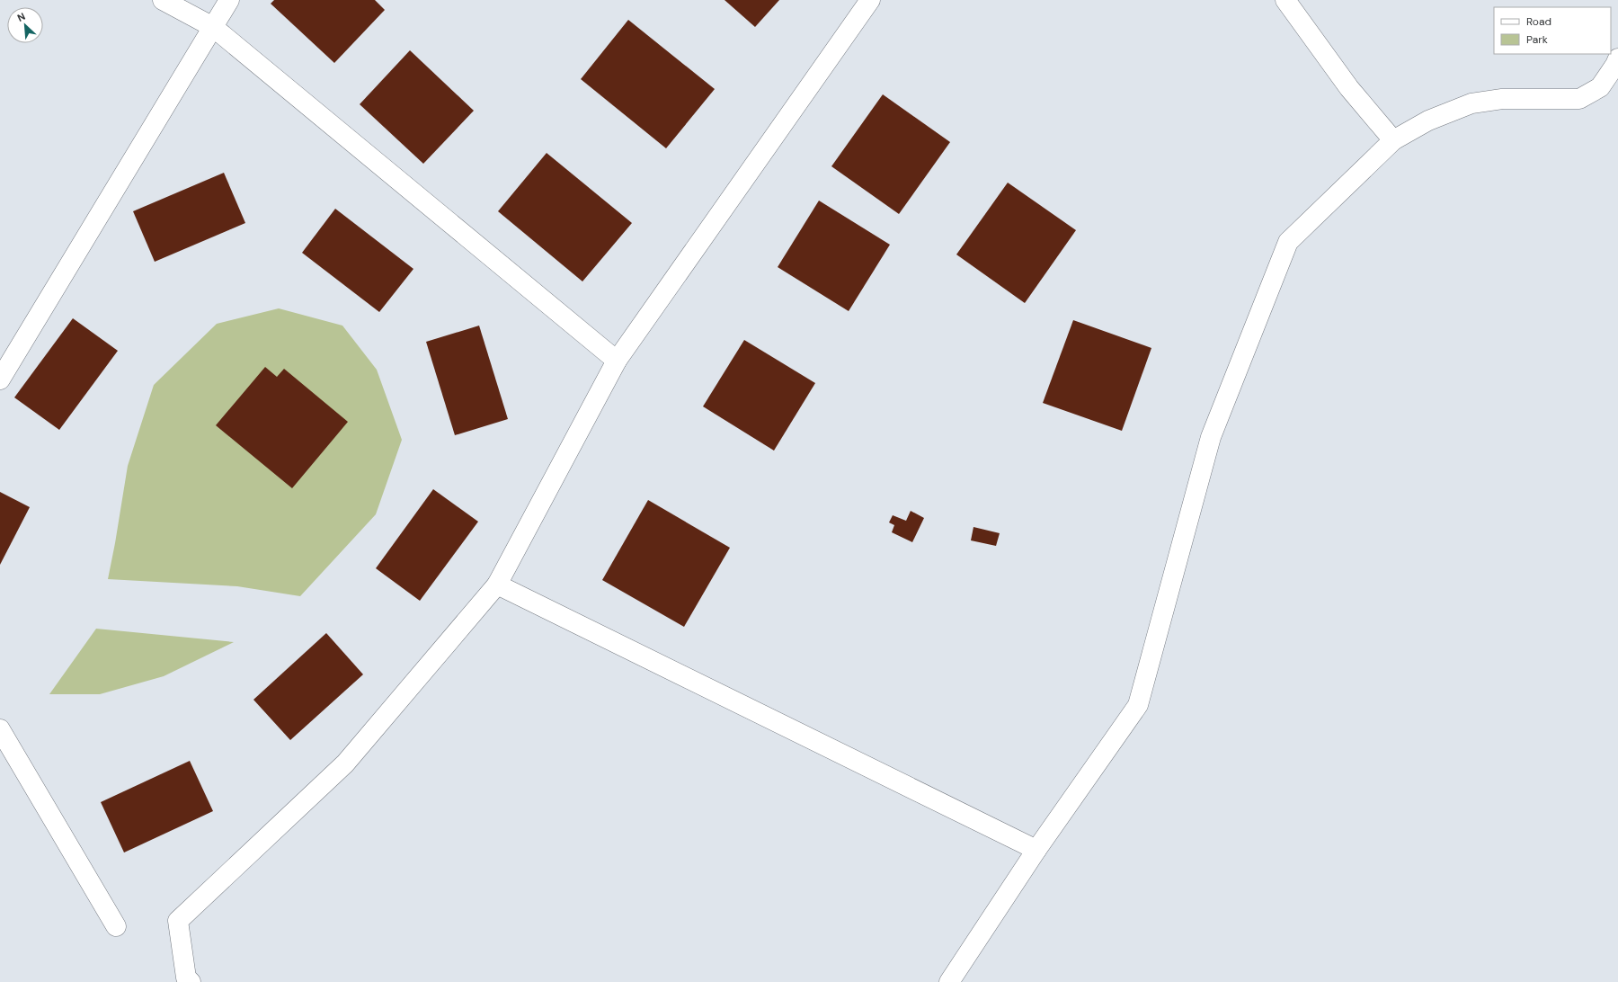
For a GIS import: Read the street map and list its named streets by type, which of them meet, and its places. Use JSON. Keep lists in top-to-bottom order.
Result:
{
  "legend": ["Road", "Park"],
  "north": "top left"
}
